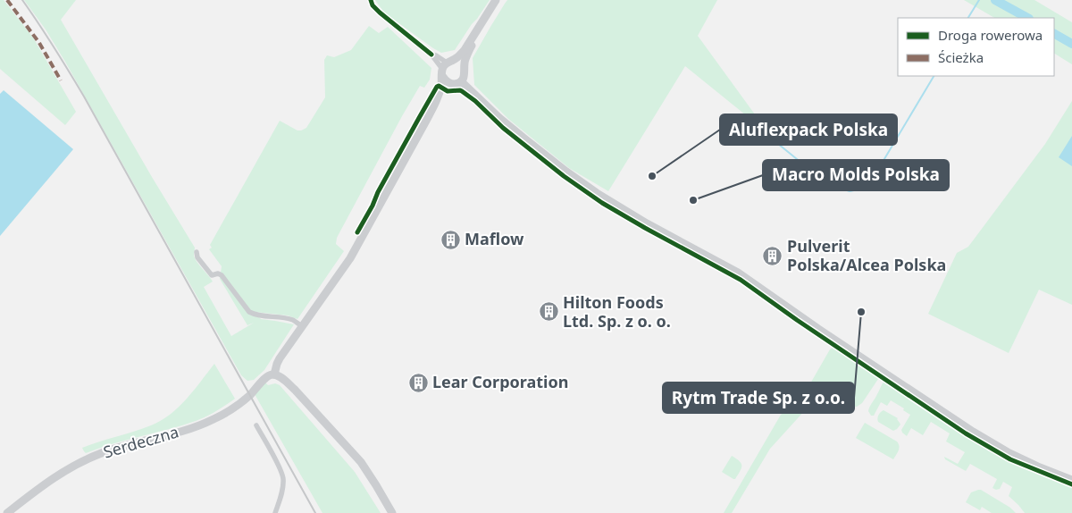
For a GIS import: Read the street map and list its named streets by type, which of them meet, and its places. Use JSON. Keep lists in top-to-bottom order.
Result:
{
  "streets": {
    "street": ["Serdeczna"]
  },
  "places": {
    "other": ["Aluflexpack Polska", "Macro Molds Polska", "Rytm Trade Sp. z o.o."],
    "building": [
      "Maflow",
      "Pulverit Polska/Alcea Polska",
      "Hilton Foods Ltd. Sp. z o. o.",
      "Lear Corporation"
    ]
  },
  "legend": ["Droga rowerowa", "Ścieżka"]
}
